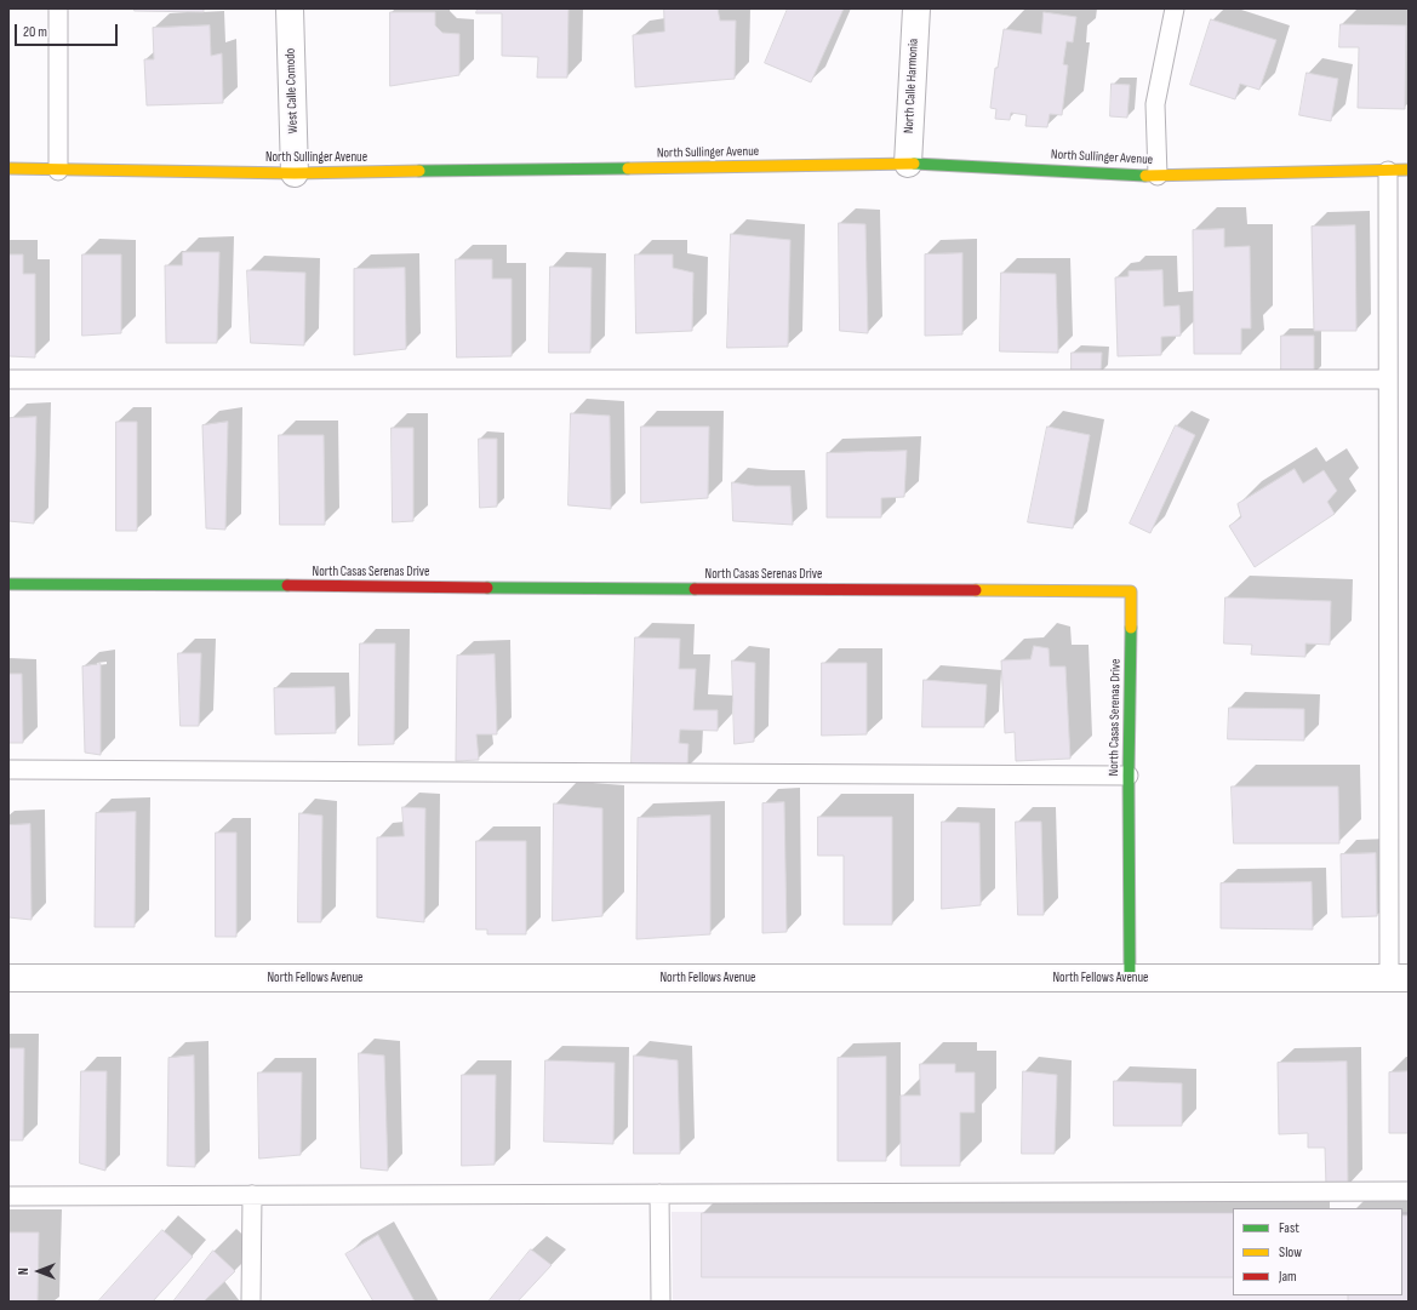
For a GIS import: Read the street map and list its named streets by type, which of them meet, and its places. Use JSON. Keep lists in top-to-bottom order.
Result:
{
  "streets": {
    "street": [
      "North Calle Harmonia",
      "West Calle Comodo",
      "North Sullinger Avenue",
      "North Casas Serenas Drive",
      "North Fellows Avenue"
    ]
  },
  "crossings": [
    ["North Calle Harmonia", "North Sullinger Avenue"],
    ["West Calle Comodo", "North Sullinger Avenue"],
    ["North Casas Serenas Drive", "North Fellows Avenue"]
  ],
  "legend": ["Fast", "Slow", "Jam"],
  "scale_bar": "20 m",
  "north": "left"
}
